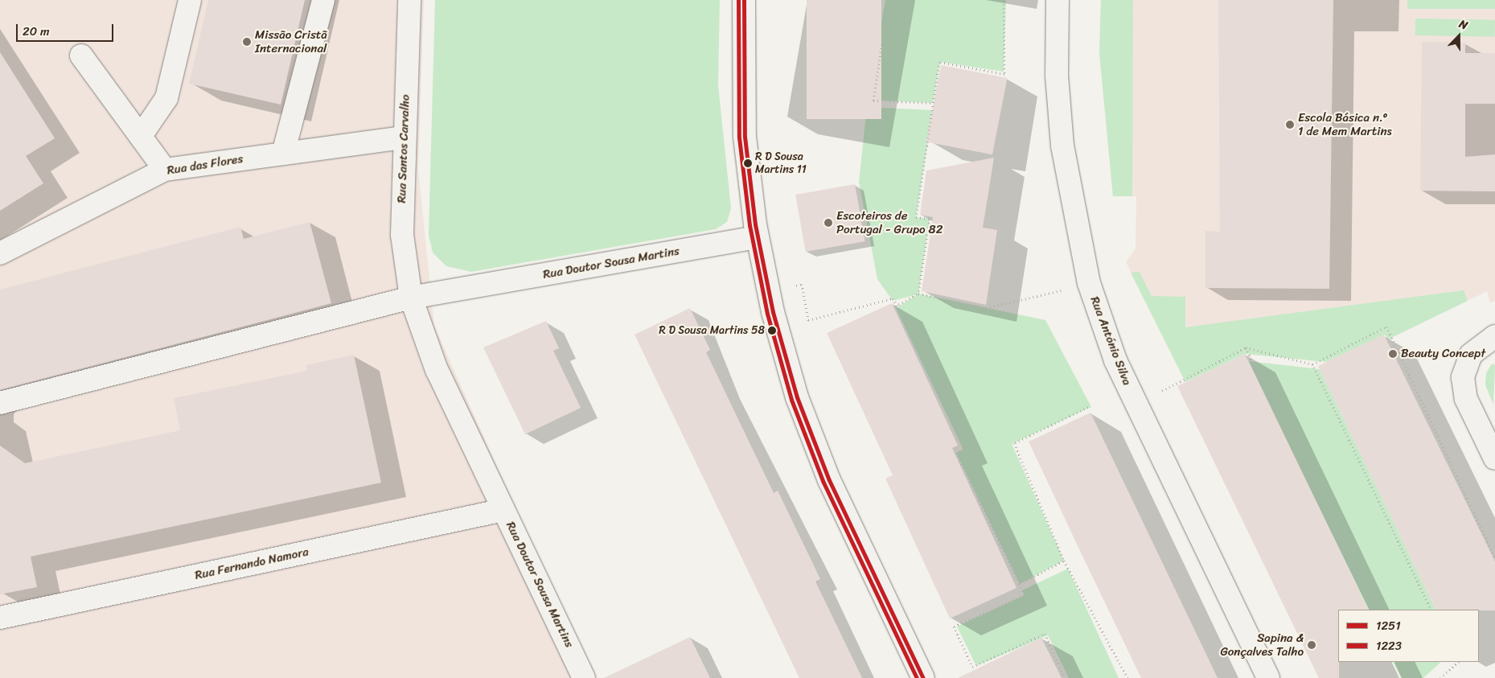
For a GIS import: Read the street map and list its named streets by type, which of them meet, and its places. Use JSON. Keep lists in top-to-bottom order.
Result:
{
  "streets": {
    "street": [
      "Rua Santos Carvalho",
      "Rua das Flores",
      "Rua Doutor Sousa Martins",
      "Rua António Silva",
      "Rua Fernando Namora"
    ]
  },
  "crossings": [
    ["Rua Santos Carvalho", "Rua das Flores"],
    ["Rua Santos Carvalho", "Rua Doutor Sousa Martins"],
    ["Rua Doutor Sousa Martins", "Rua Fernando Namora"]
  ],
  "places": [
    "Missão Cristã Internacional",
    "Escola Básica n.º 1 de Mem Martins",
    "R D Sousa Martins 11",
    "Escoteiros de Portugal - Grupo 82",
    "R D Sousa Martins 58",
    "Beauty Concept",
    "Sapina & Gonçalves Talho"
  ],
  "lines": ["transit line 1251", "transit line 1223"],
  "legend": ["1251", "1223"],
  "scale_bar": "20 m",
  "north": "top"
}
